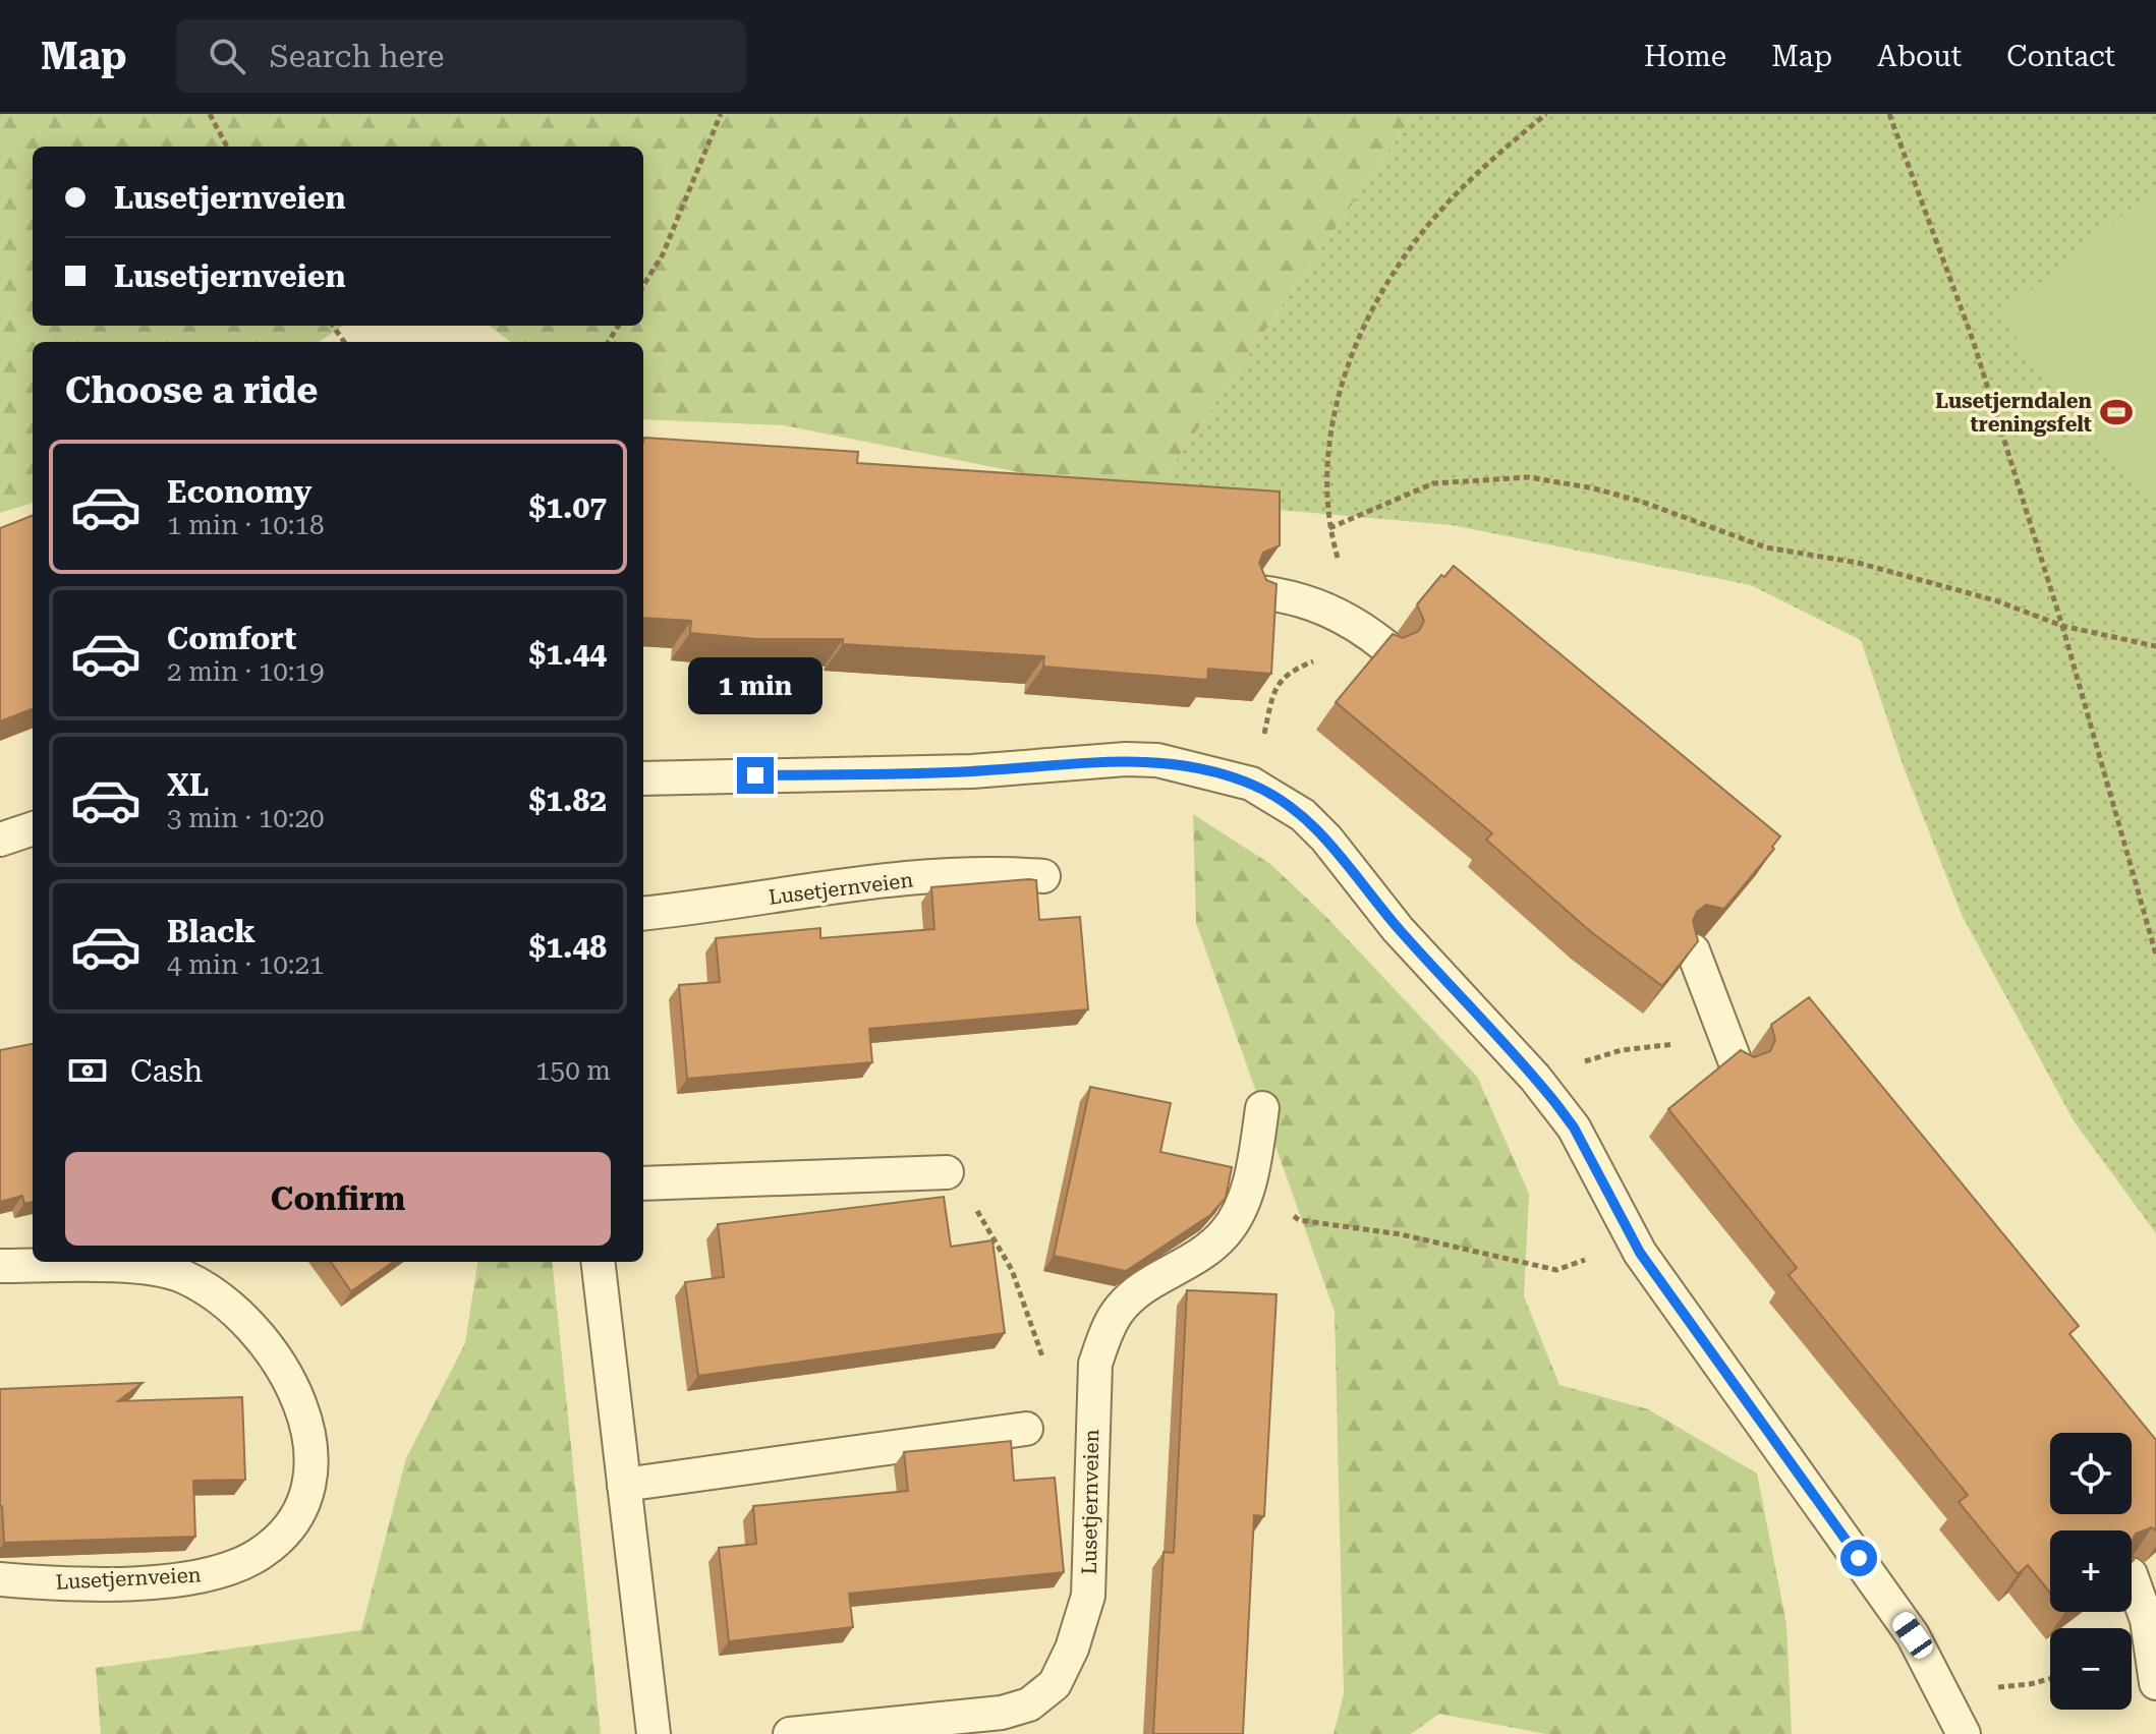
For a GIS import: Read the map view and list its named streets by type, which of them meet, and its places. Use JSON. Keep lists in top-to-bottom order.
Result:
{
  "streets": {
    "lane": ["Lusetjernveien"]
  },
  "places": {
    "sports": ["Lusetjerndalen treningsfelt"]
  },
  "page": {
    "header": "Map",
    "search": "Search here",
    "nav": [
      "Home",
      "Map",
      "About",
      "Contact"
    ],
    "banner": ["Lusetjernveien", "Lusetjernveien"],
    "heading": "Choose a ride",
    "list": [
      {
        "name": "Economy",
        "note": "1 min · 10:18",
        "value": "$1.07"
      },
      {
        "name": "Comfort",
        "note": "2 min · 10:19",
        "value": "$1.44"
      },
      {
        "name": "XL",
        "note": "3 min · 10:20",
        "value": "$1.82"
      },
      {
        "name": "Black",
        "note": "4 min · 10:21",
        "value": "$1.48"
      }
    ],
    "bubble": "1 min",
    "pay": ["Cash", "150 m"],
    "buttons": "Confirm",
    "map_buttons": ["+", "−"]
  }
}
